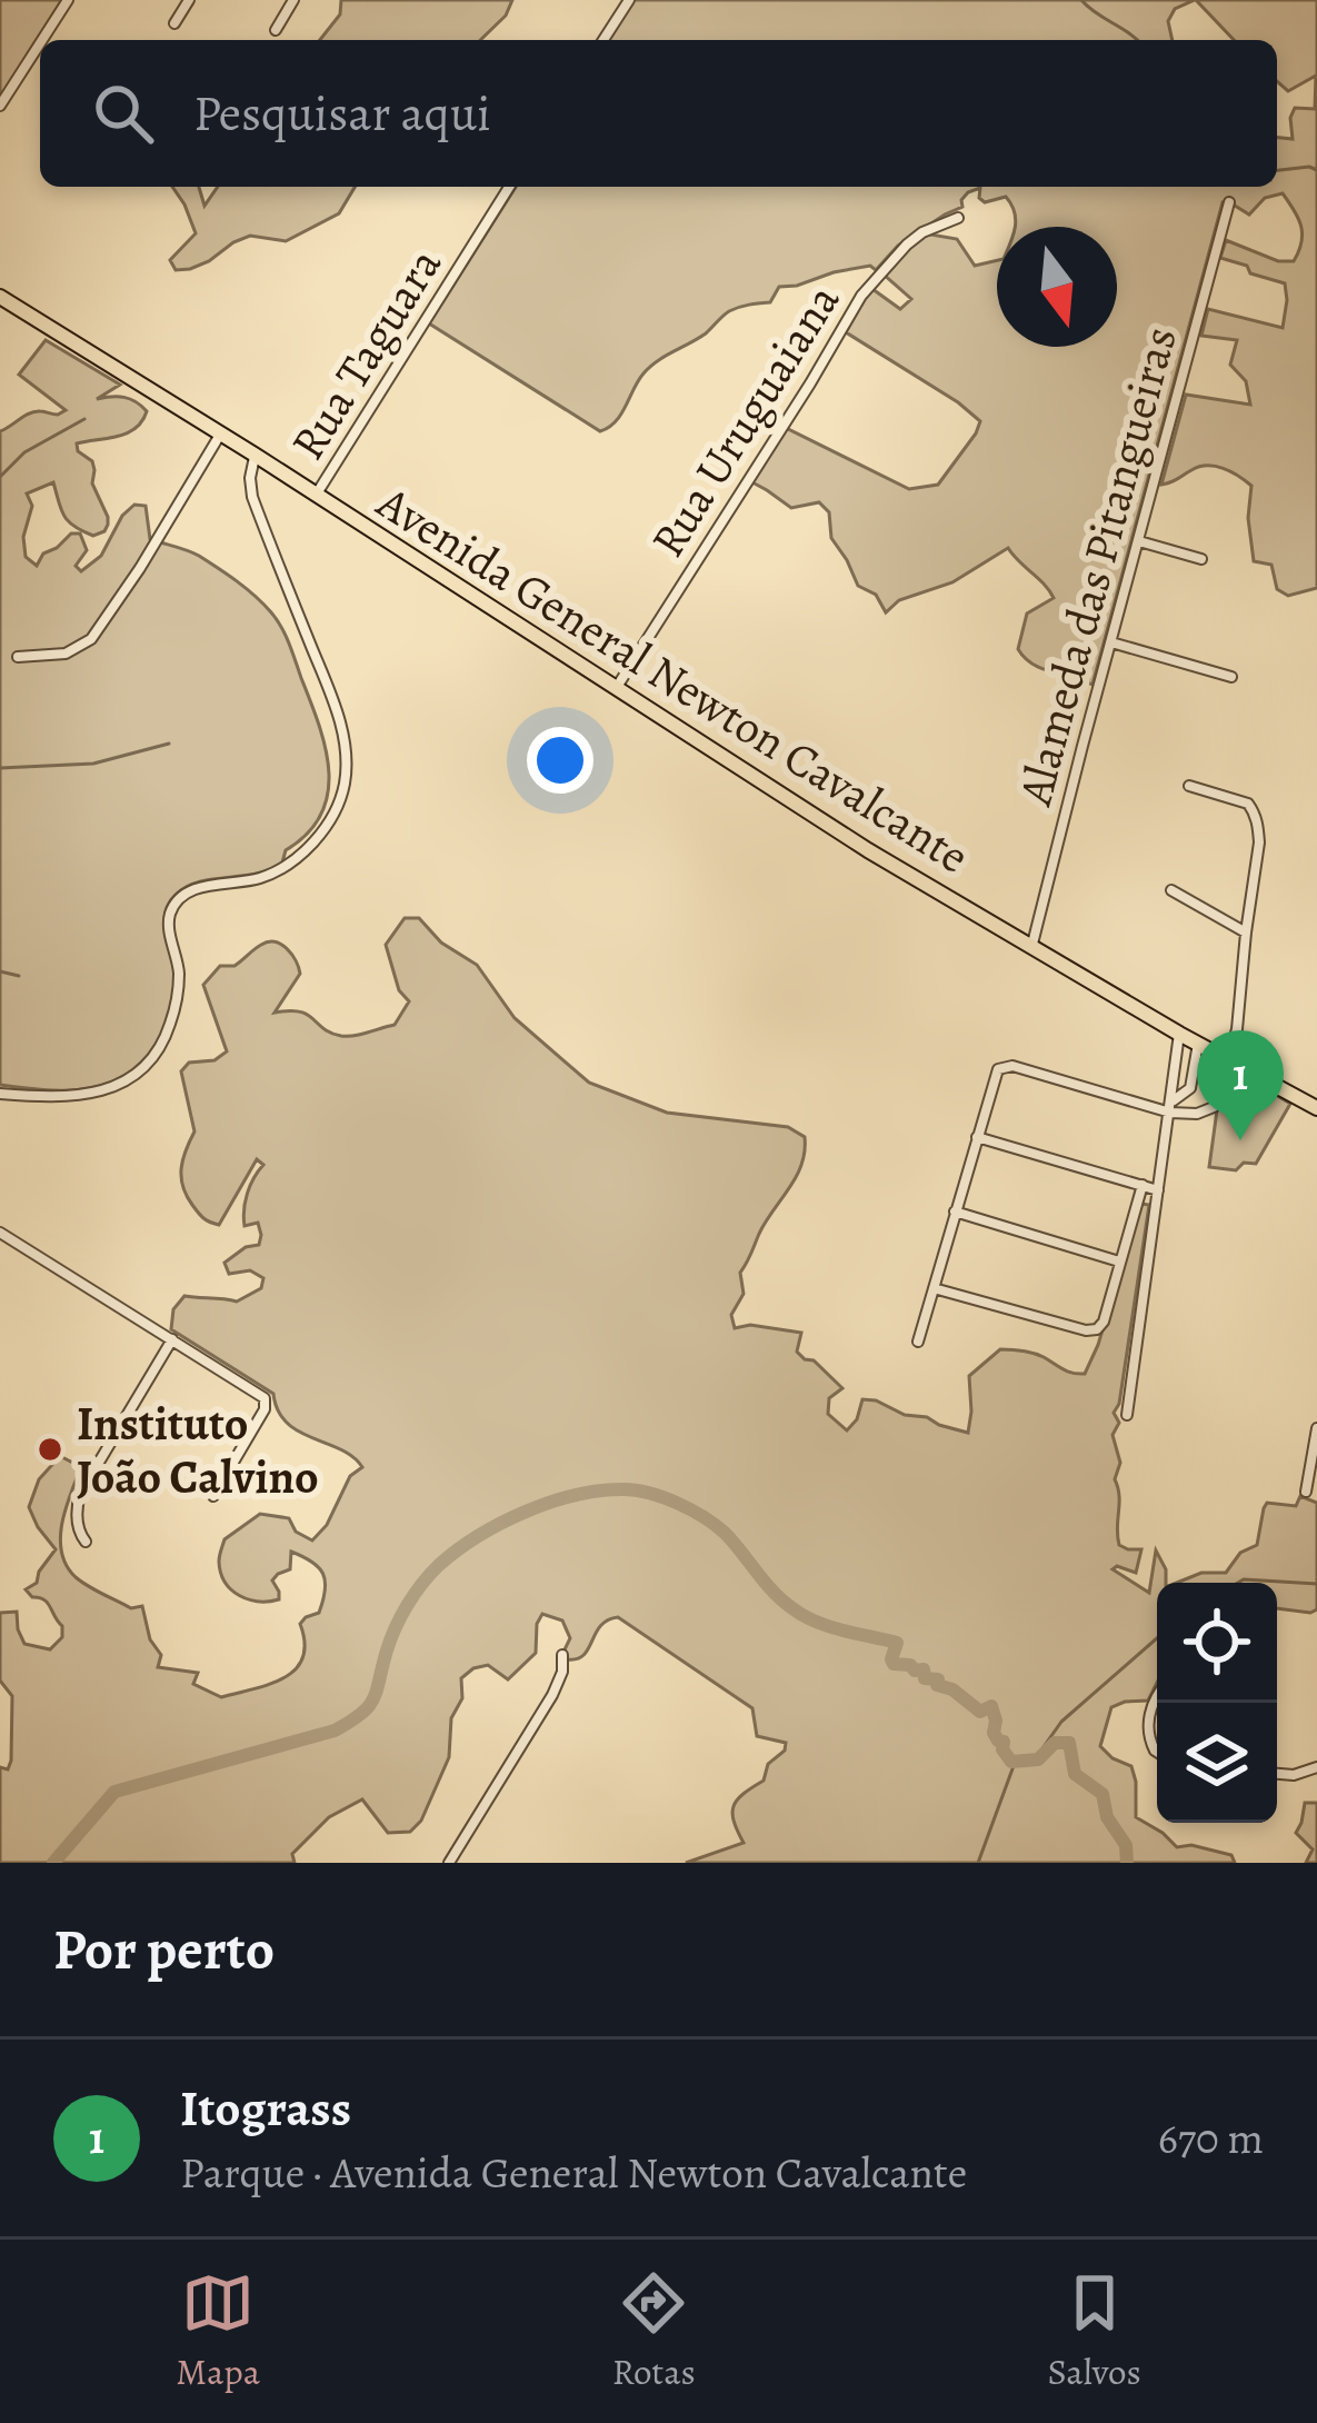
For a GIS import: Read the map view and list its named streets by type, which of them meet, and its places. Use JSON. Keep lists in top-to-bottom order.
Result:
{
  "streets": {
    "main road": ["Avenida General Newton Cavalcante"],
    "street": ["Rua Taguara", "Rua Uruguaiana", "Alameda das Pitangueiras"]
  },
  "crossings": [
    ["Rua Taguara", "Avenida General Newton Cavalcante"],
    ["Rua Uruguaiana", "Avenida General Newton Cavalcante"],
    ["Alameda das Pitangueiras", "Avenida General Newton Cavalcante"]
  ],
  "places": ["Instituto João Calvino"],
  "north": "bottom",
  "page": {
    "search": "Pesquisar aqui",
    "pins": "1",
    "heading": "Por perto",
    "list": [
      {
        "mark": "1",
        "name": "Itograss",
        "note": "Parque · Avenida General Newton Cavalcante",
        "value": "670 m"
      }
    ],
    "nav": ["Mapa", "Rotas", "Salvos"]
  }
}
